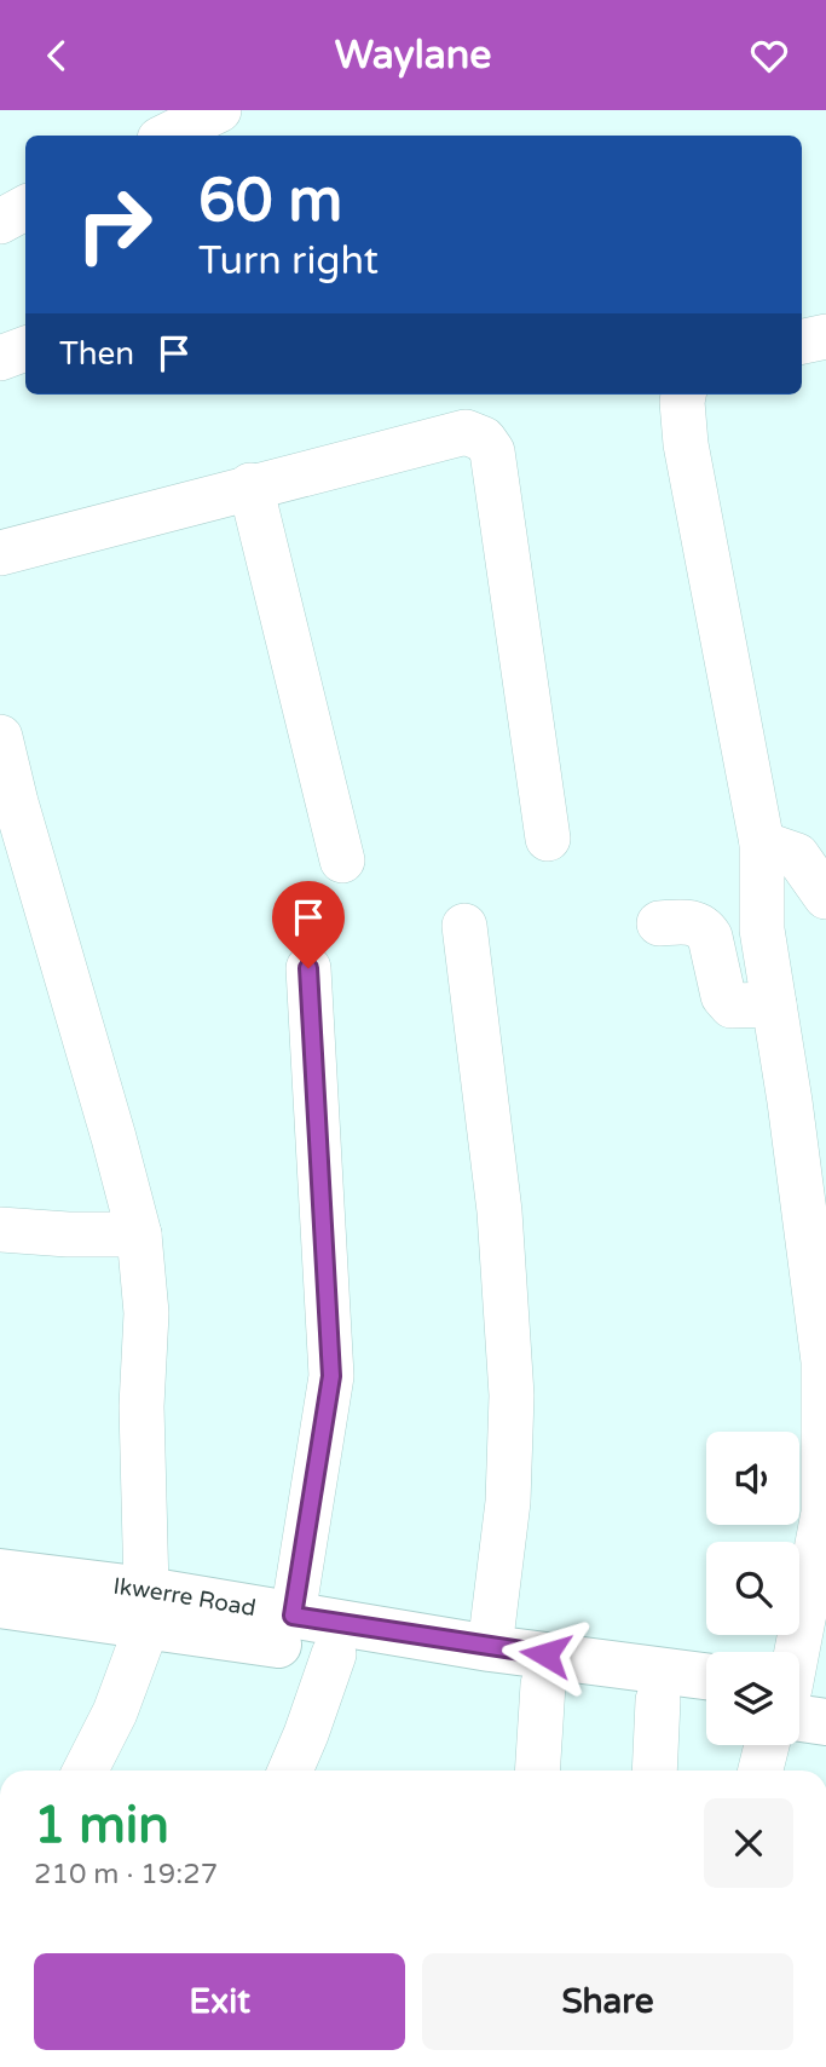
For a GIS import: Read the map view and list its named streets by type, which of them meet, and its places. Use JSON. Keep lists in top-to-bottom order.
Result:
{
  "streets": {
    "main road": ["Ikwerre Road"]
  },
  "page": {
    "header": "Waylane",
    "turn": ["60 m", "Turn right"],
    "then": "Then",
    "heading": ["1 min", "210 m · 19:27"],
    "buttons": ["Exit", "Share"]
  }
}
